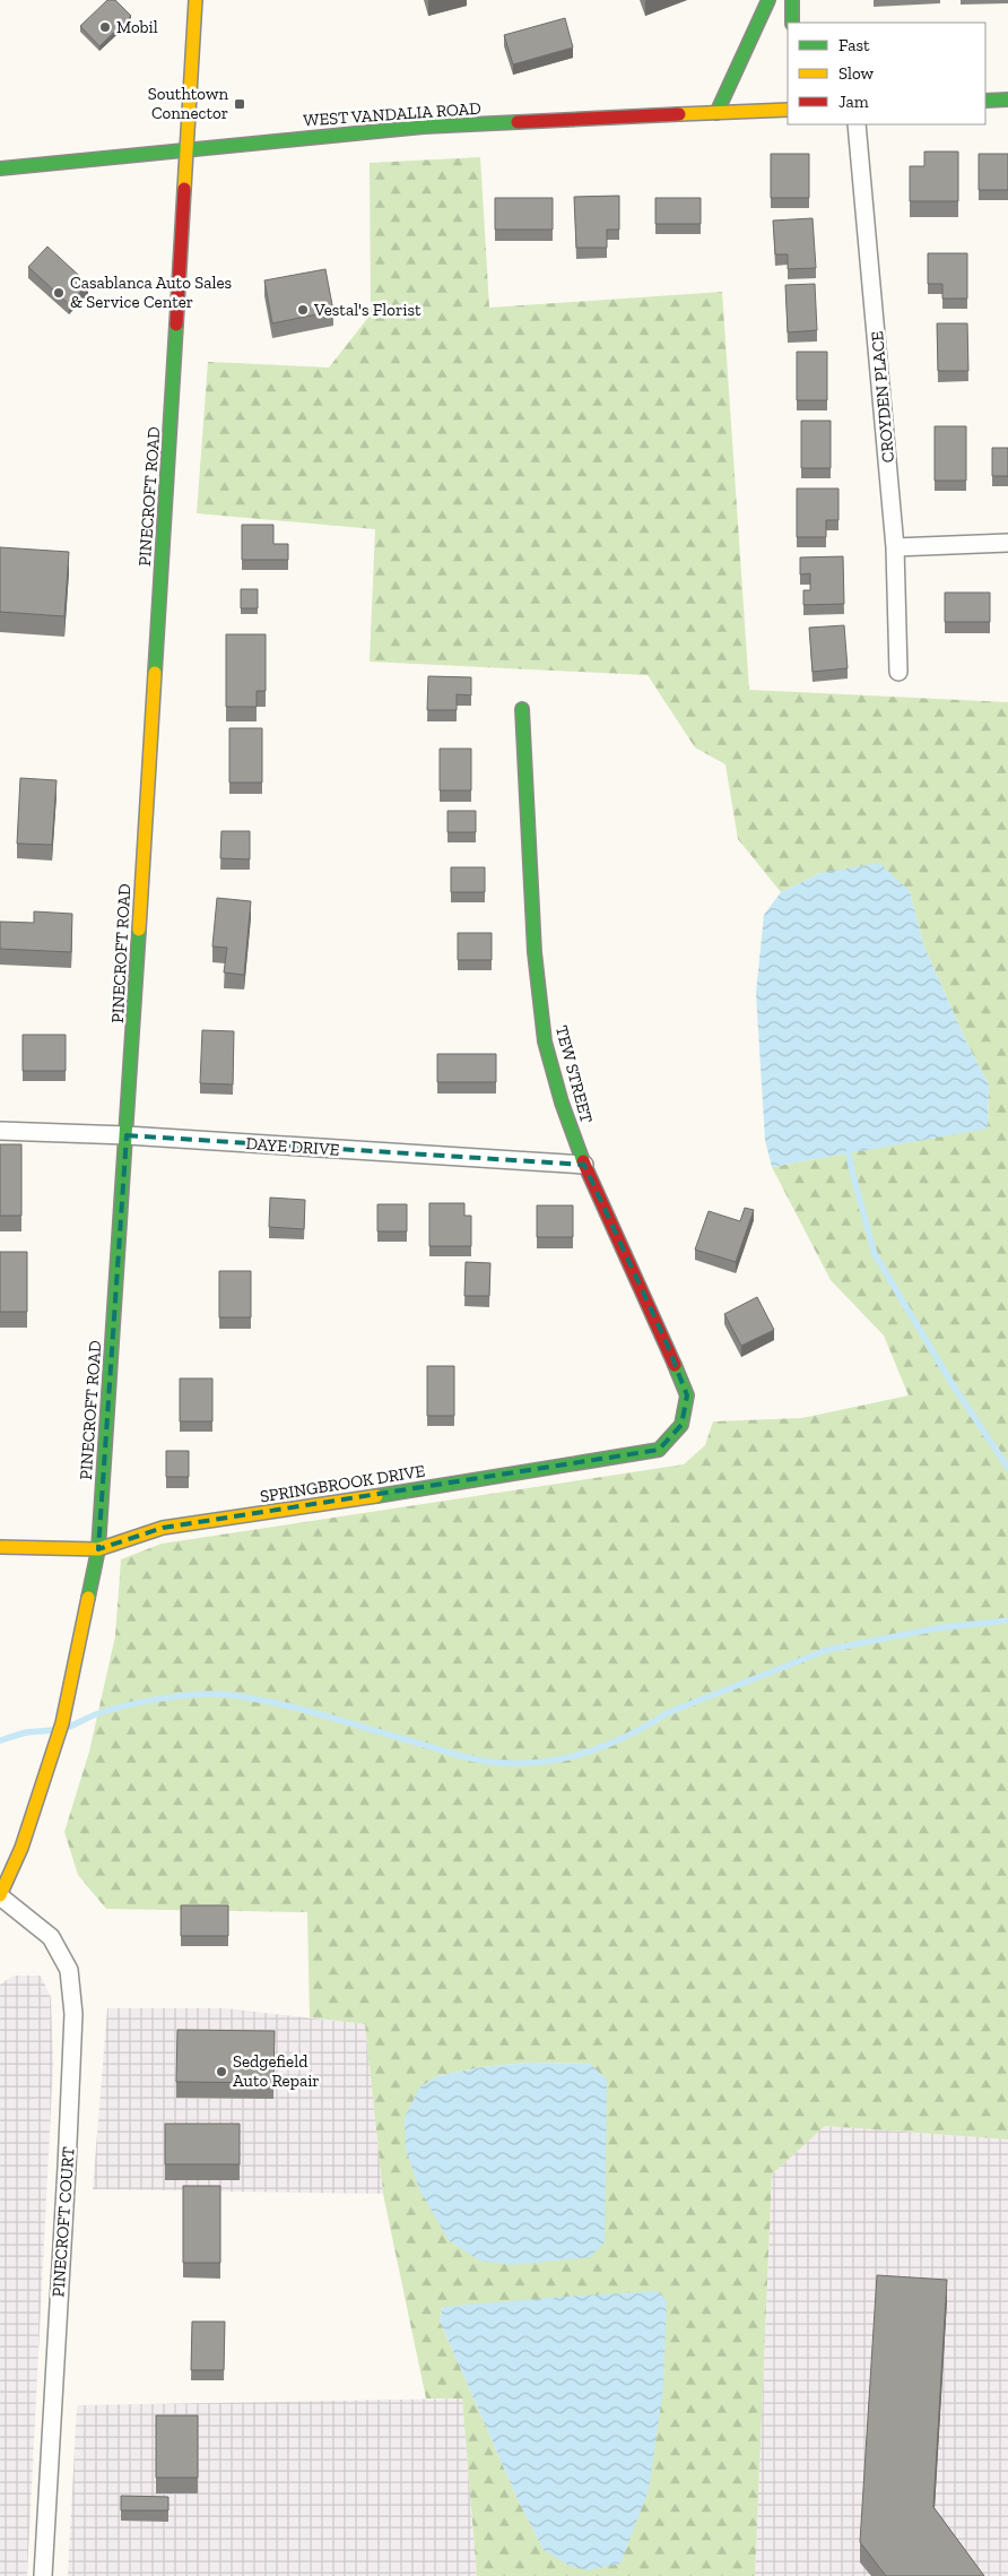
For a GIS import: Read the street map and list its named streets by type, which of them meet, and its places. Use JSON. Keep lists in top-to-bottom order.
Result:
{
  "streets": {
    "street": [
      "WEST VANDALIA ROAD",
      "CROYDEN PLACE",
      "PINECROFT ROAD",
      "TEW STREET",
      "DAYE DRIVE",
      "SPRINGBROOK DRIVE",
      "PINECROFT COURT"
    ]
  },
  "crossings": [
    ["WEST VANDALIA ROAD", "PINECROFT ROAD"],
    ["PINECROFT ROAD", "DAYE DRIVE"],
    ["PINECROFT ROAD", "SPRINGBROOK DRIVE"],
    ["PINECROFT ROAD", "PINECROFT COURT"],
    ["TEW STREET", "DAYE DRIVE"],
    ["TEW STREET", "SPRINGBROOK DRIVE"]
  ],
  "places": {
    "other": [
      "Mobil",
      "Casablanca Auto Sales & Service Center",
      "Vestal's Florist",
      "Sedgefield Auto Repair"
    ],
    "transit": ["Southtown Connector"]
  },
  "legend": ["Fast", "Slow", "Jam"]
}
